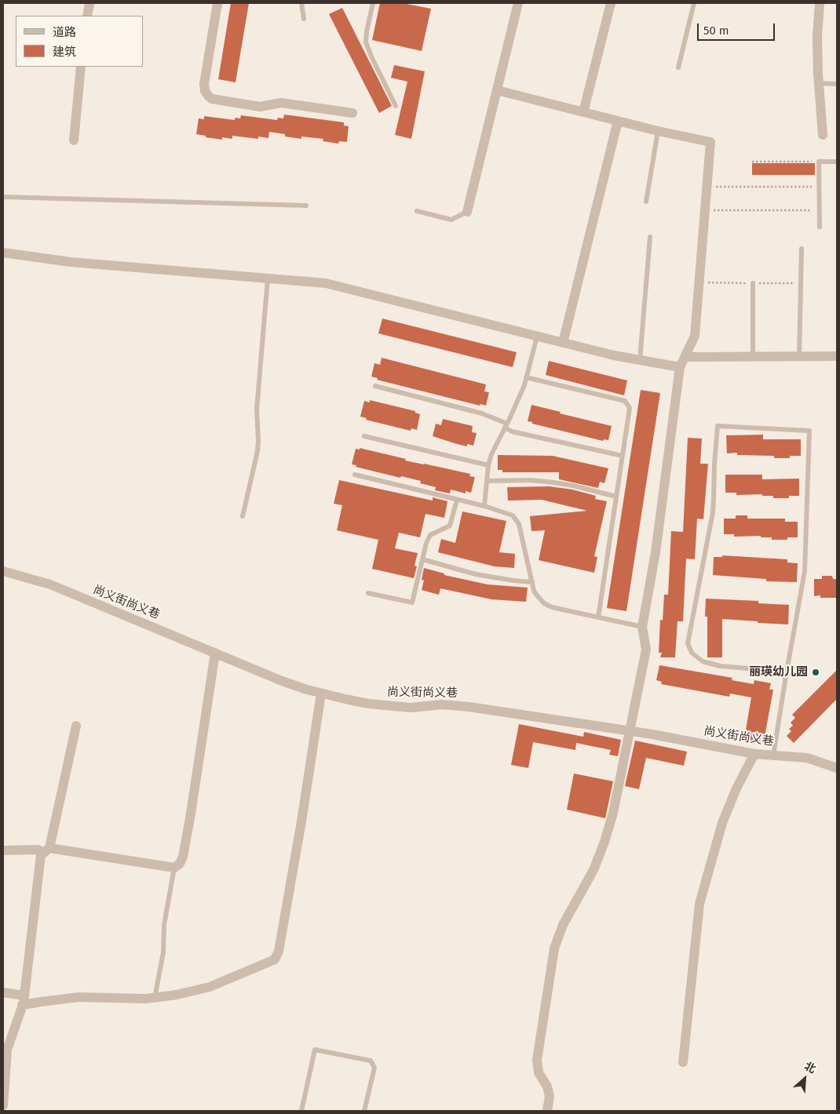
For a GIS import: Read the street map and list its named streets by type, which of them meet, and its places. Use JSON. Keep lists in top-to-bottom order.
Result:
{
  "streets": {
    "street": ["尚义街尚义巷"]
  },
  "places": ["丽瑛幼儿园"],
  "legend": ["道路", "建筑"],
  "scale_bar": "50 m",
  "north": "top right"
}
